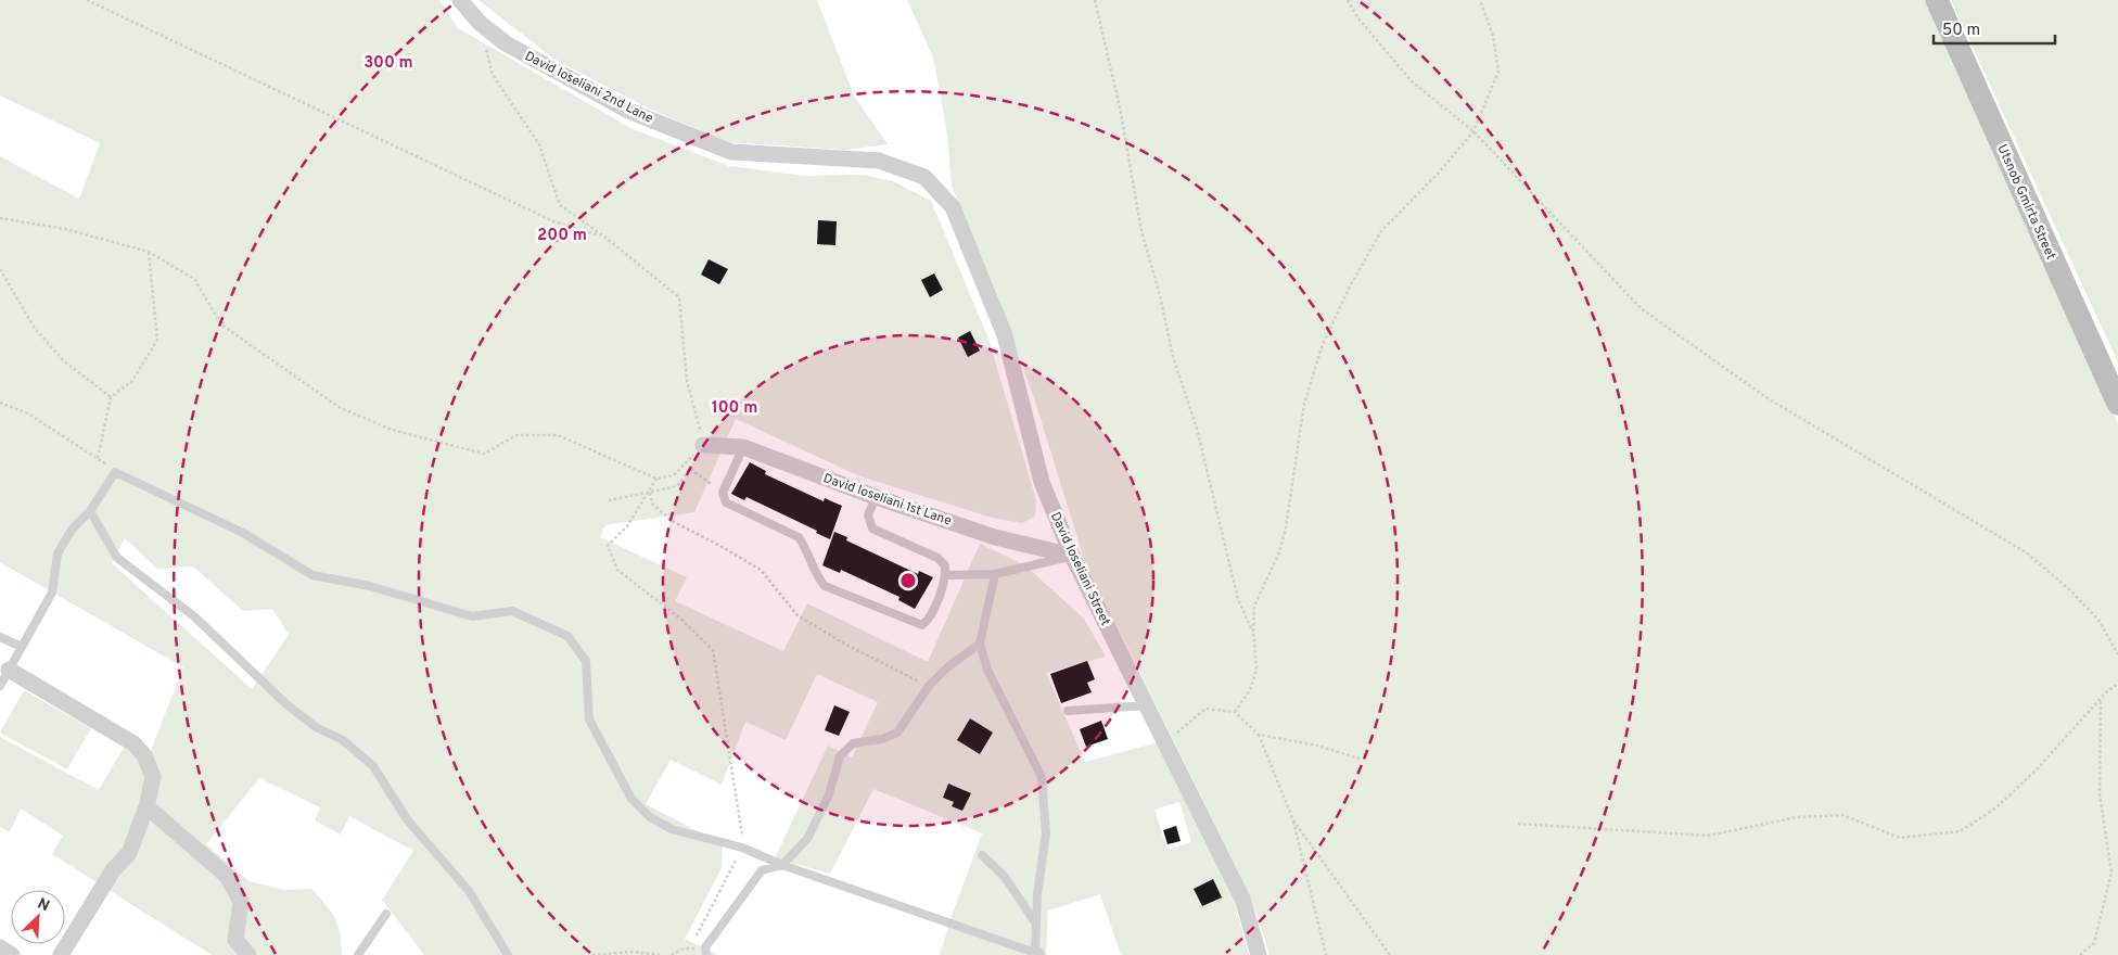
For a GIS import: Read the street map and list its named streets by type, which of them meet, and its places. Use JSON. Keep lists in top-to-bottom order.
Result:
{
  "streets": {
    "main road": ["Utsnob Gmirta Street"],
    "street": ["David Ioseliani 2nd Lane", "David Ioseliani 1st Lane", "David Ioseliani Street"]
  },
  "crossings": [
    ["David Ioseliani 2nd Lane", "David Ioseliani Street"],
    ["David Ioseliani 1st Lane", "David Ioseliani Street"]
  ],
  "scale_bar": "50 m",
  "north": "top right",
  "rings": ["300 m", "200 m", "100 m"]
}
